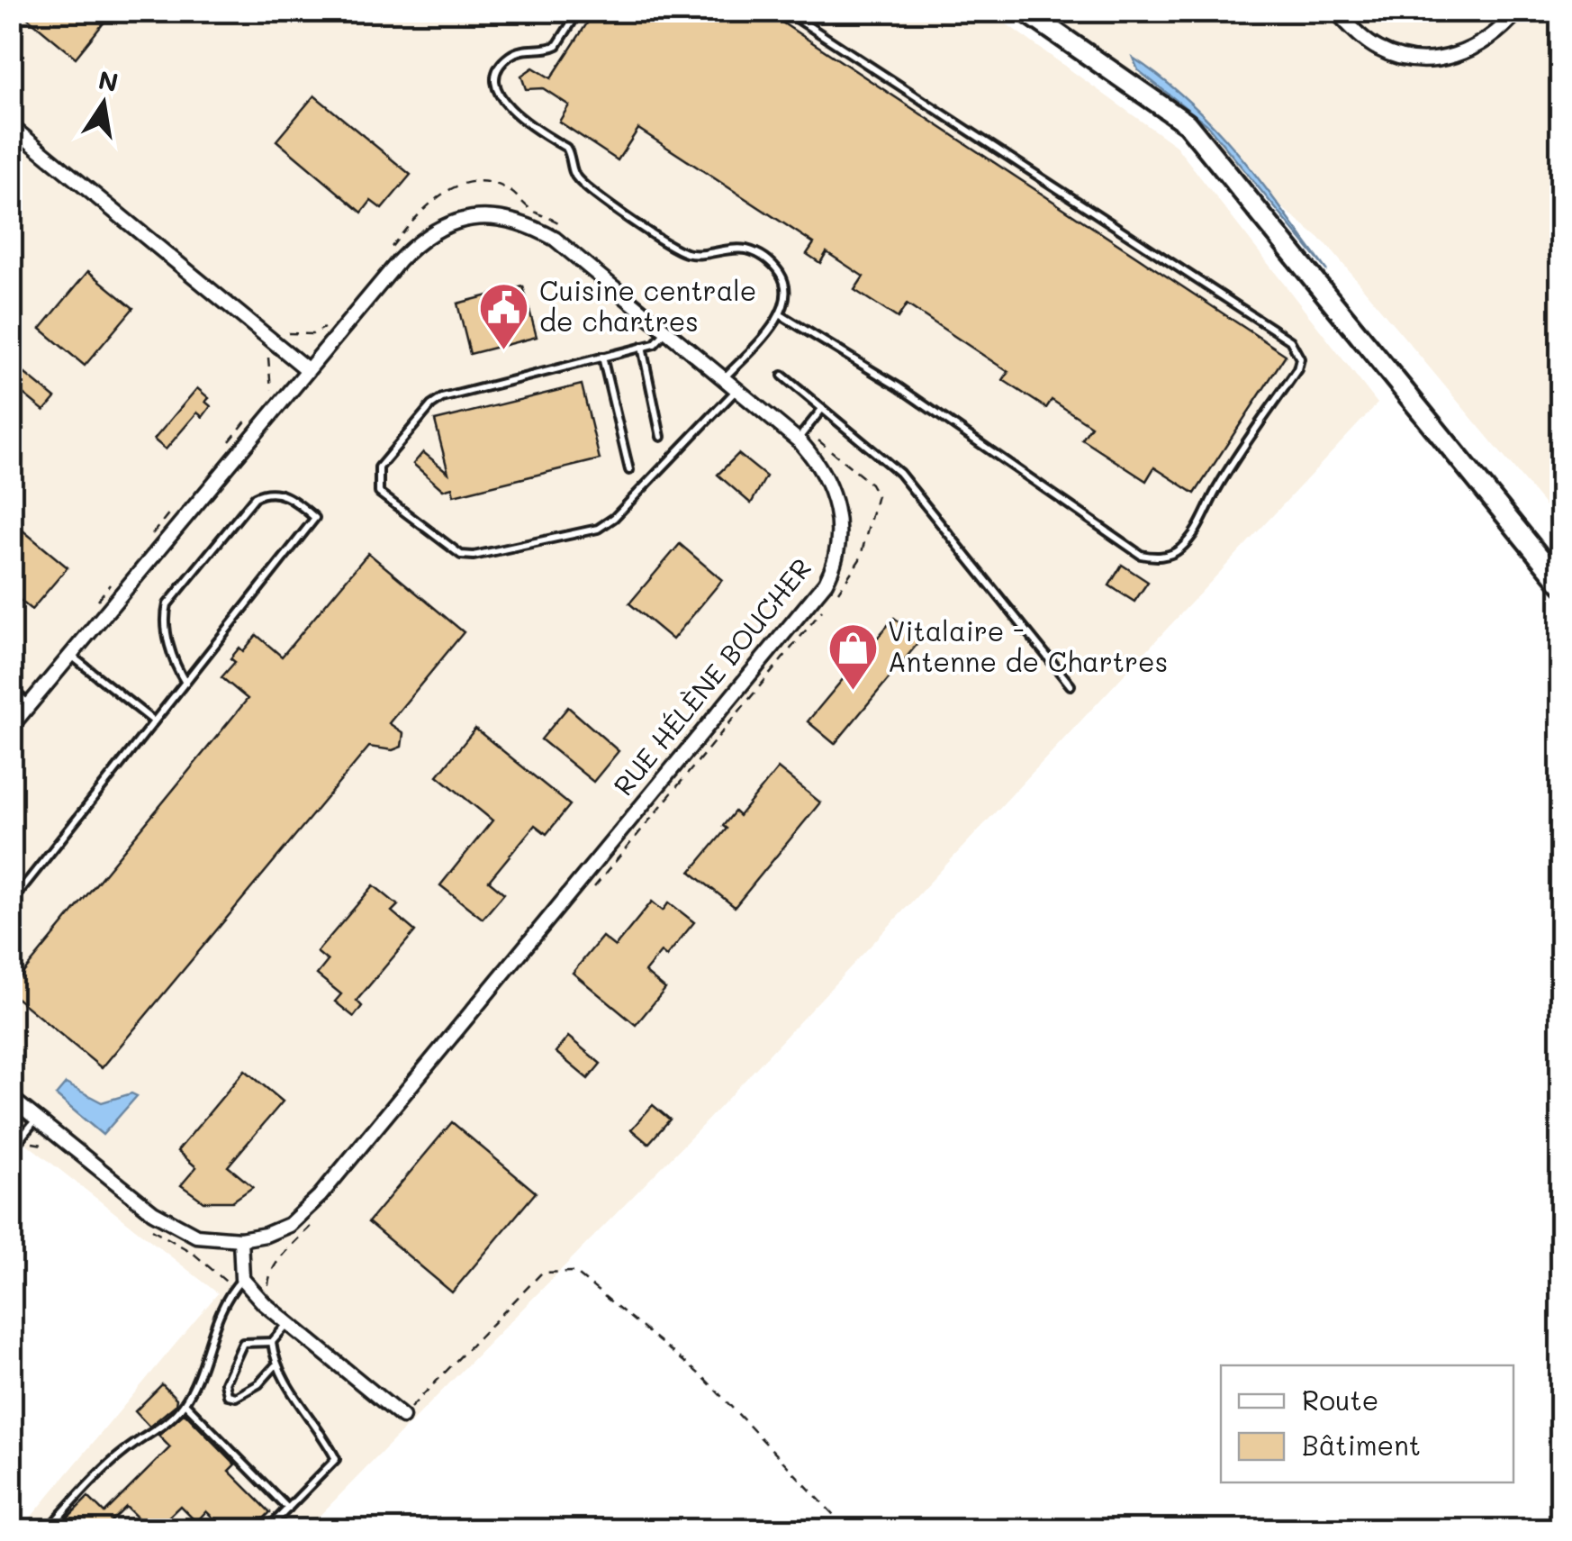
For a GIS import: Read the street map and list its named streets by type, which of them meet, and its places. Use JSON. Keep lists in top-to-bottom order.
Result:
{
  "streets": {
    "street": ["RUE HÉLÈNE BOUCHER"]
  },
  "places": {
    "public building": ["Cuisine centrale de chartres"],
    "shop": ["Vitalaire - Antenne de Chartres"]
  },
  "legend": ["Route", "Bâtiment"],
  "north": "top"
}
